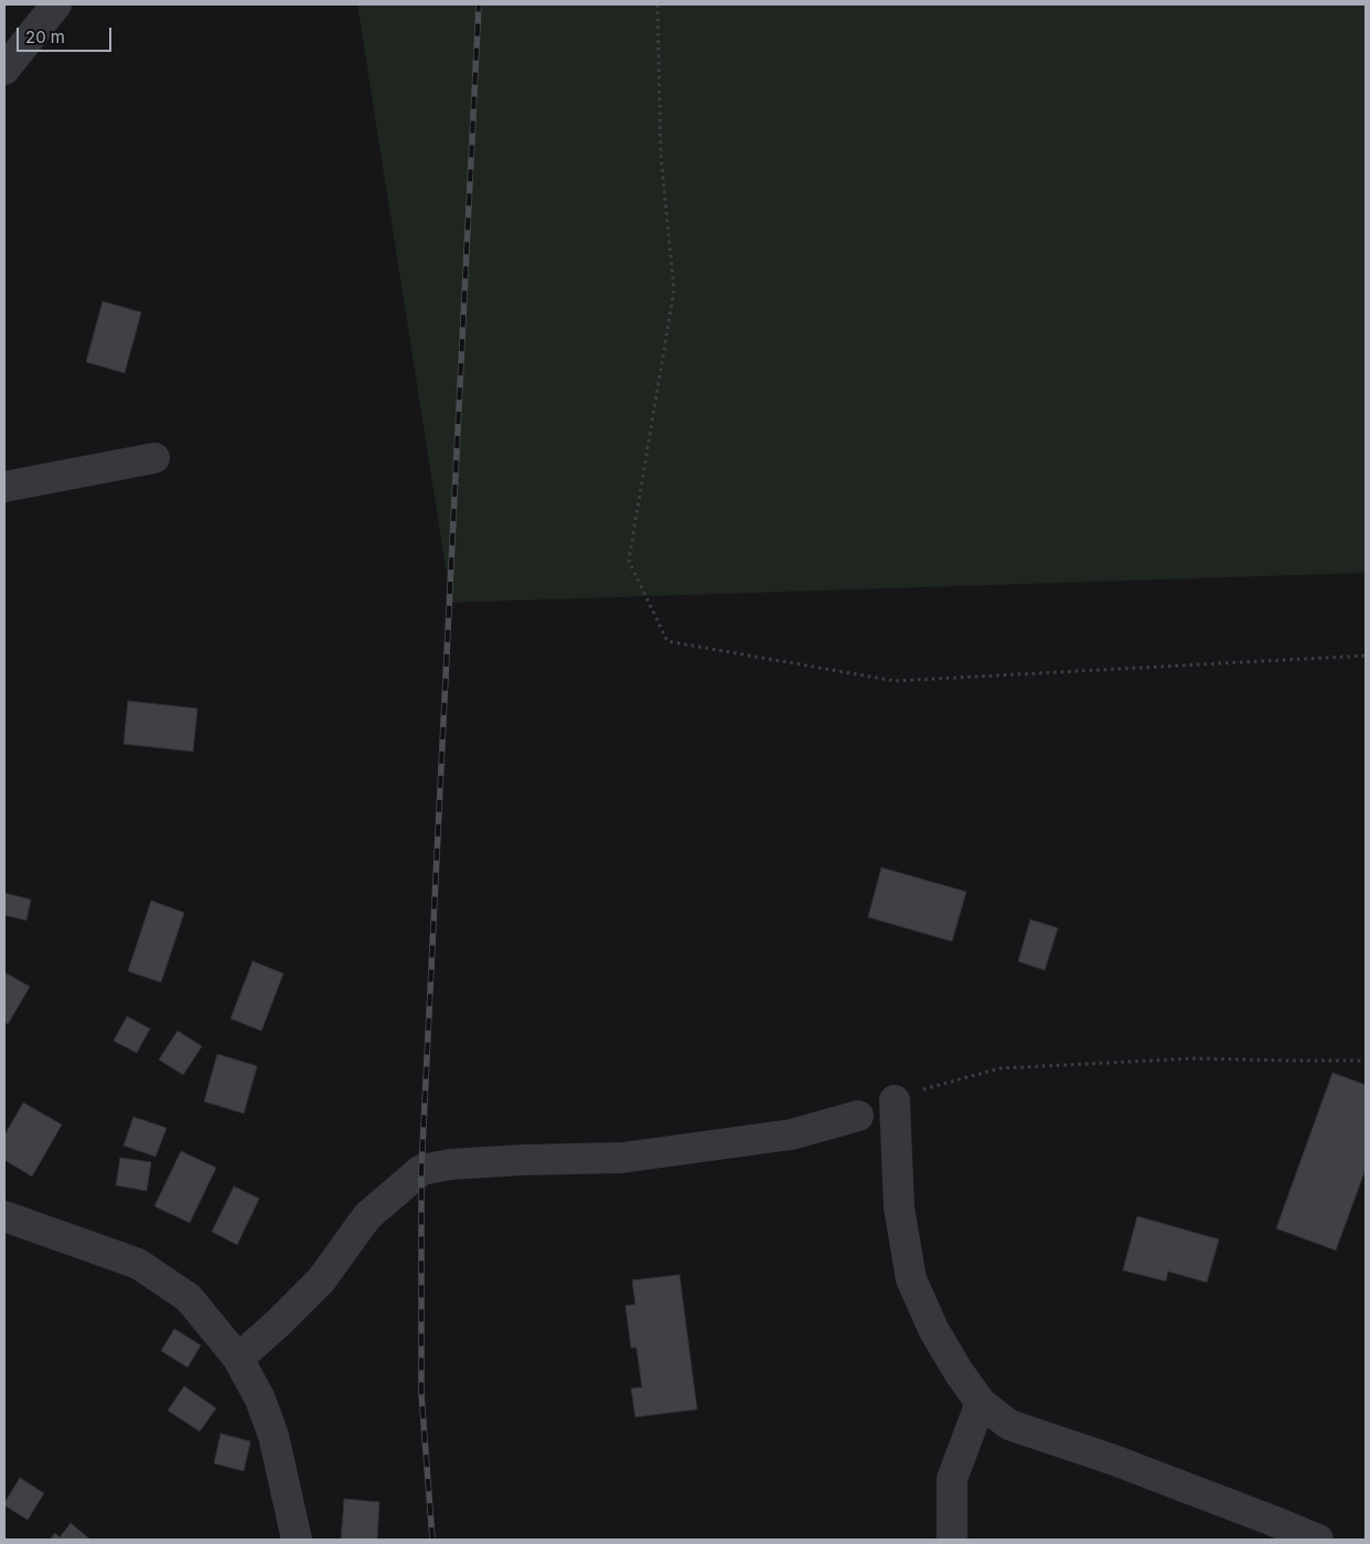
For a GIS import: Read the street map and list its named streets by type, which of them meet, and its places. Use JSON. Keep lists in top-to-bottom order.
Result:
{
  "scale_bar": "20 m"
}
